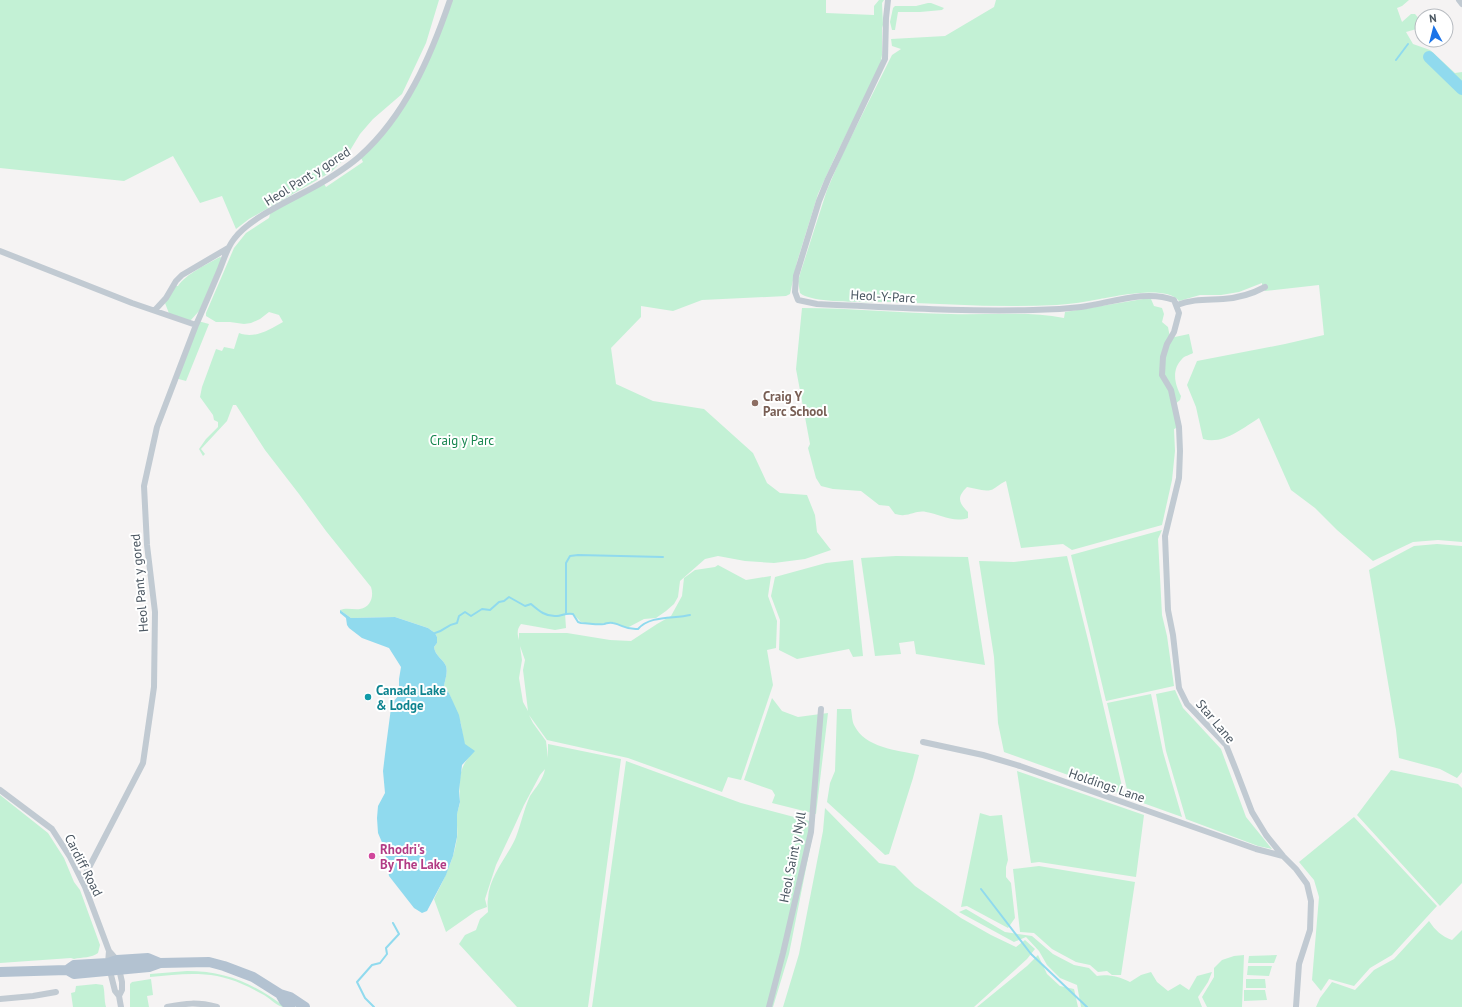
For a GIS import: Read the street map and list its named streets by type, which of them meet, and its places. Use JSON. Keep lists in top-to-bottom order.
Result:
{
  "streets": {
    "street": [
      "Heol Pant y gored",
      "Heol-Y-Parc",
      "Star Lane",
      "Holdings Lane",
      "Heol Saint y Nyll",
      "Cardiff Road"
    ]
  },
  "crossings": [
    ["Heol Pant y gored", "Cardiff Road"],
    ["Heol-Y-Parc", "Star Lane"],
    ["Star Lane", "Holdings Lane"]
  ],
  "parks": ["Craig y Parc"],
  "places": ["Craig Y Parc School", "Canada Lake & Lodge", "Rhodri's By The Lake"],
  "north": "top"
}
